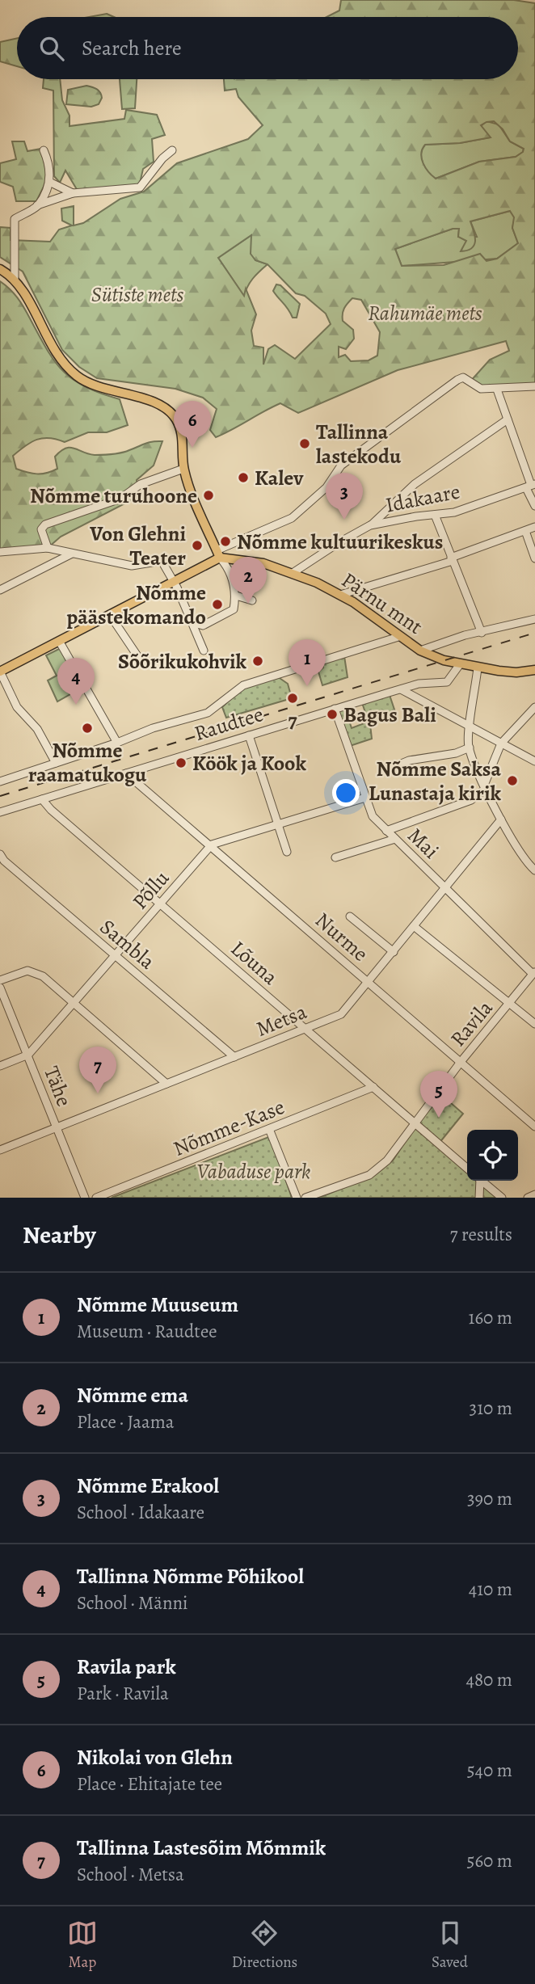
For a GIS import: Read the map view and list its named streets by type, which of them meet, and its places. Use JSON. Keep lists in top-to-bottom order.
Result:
{
  "streets": {
    "main road": ["Pärnu mnt"],
    "street": [
      "Idakaare",
      "Raudtee",
      "Mai",
      "Põllu",
      "Nurme",
      "Sambla",
      "Lõuna",
      "Metsa",
      "Ravila",
      "Tähe",
      "Nõmme-Kase"
    ]
  },
  "crossings": [
    ["Idakaare", "Pärnu mnt"],
    ["Pärnu mnt", "Raudtee"],
    ["Raudtee", "Mai"],
    ["Raudtee", "Nurme"],
    ["Raudtee", "Lõuna"],
    ["Mai", "Metsa"],
    ["Mai", "Ravila"],
    ["Põllu", "Nurme"],
    ["Põllu", "Sambla"],
    ["Põllu", "Lõuna"],
    ["Põllu", "Tähe"],
    ["Nurme", "Metsa"],
    ["Nurme", "Ravila"],
    ["Sambla", "Metsa"],
    ["Lõuna", "Metsa"],
    ["Lõuna", "Ravila"],
    ["Lõuna", "Nõmme-Kase"],
    ["Metsa", "Tähe"]
  ],
  "parks": ["Sütiste mets", "Rahumäe mets", "Vabaduse park"],
  "places": [
    "Tallinna lastekodu",
    "Kalev",
    "Nõmme turuhoone",
    "Nõmme kultuurikeskus",
    "Von Glehni Teater",
    "Nõmme päästekomando",
    "Sõõrikukohvik",
    "7",
    "Bagus Bali",
    "Nõmme raamatukogu",
    "Köök ja Kook",
    "Nõmme Saksa Lunastaja kirik"
  ],
  "page": {
    "search": "Search here",
    "pins": [
      "6",
      "3",
      "2",
      "1",
      "4",
      "7",
      "5"
    ],
    "heading": ["Nearby", "7 results"],
    "list": [
      {
        "mark": "1",
        "name": "Nõmme Muuseum",
        "note": "Museum · Raudtee",
        "value": "160 m"
      },
      {
        "mark": "2",
        "name": "Nõmme ema",
        "note": "Place · Jaama",
        "value": "310 m"
      },
      {
        "mark": "3",
        "name": "Nõmme Erakool",
        "note": "School · Idakaare",
        "value": "390 m"
      },
      {
        "mark": "4",
        "name": "Tallinna Nõmme Põhikool",
        "note": "School · Männi",
        "value": "410 m"
      },
      {
        "mark": "5",
        "name": "Ravila park",
        "note": "Park · Ravila",
        "value": "480 m"
      },
      {
        "mark": "6",
        "name": "Nikolai von Glehn",
        "note": "Place · Ehitajate tee",
        "value": "540 m"
      },
      {
        "mark": "7",
        "name": "Tallinna Lastesõim Mõmmik",
        "note": "School · Metsa",
        "value": "560 m"
      }
    ],
    "nav": ["Map", "Directions", "Saved"]
  }
}
